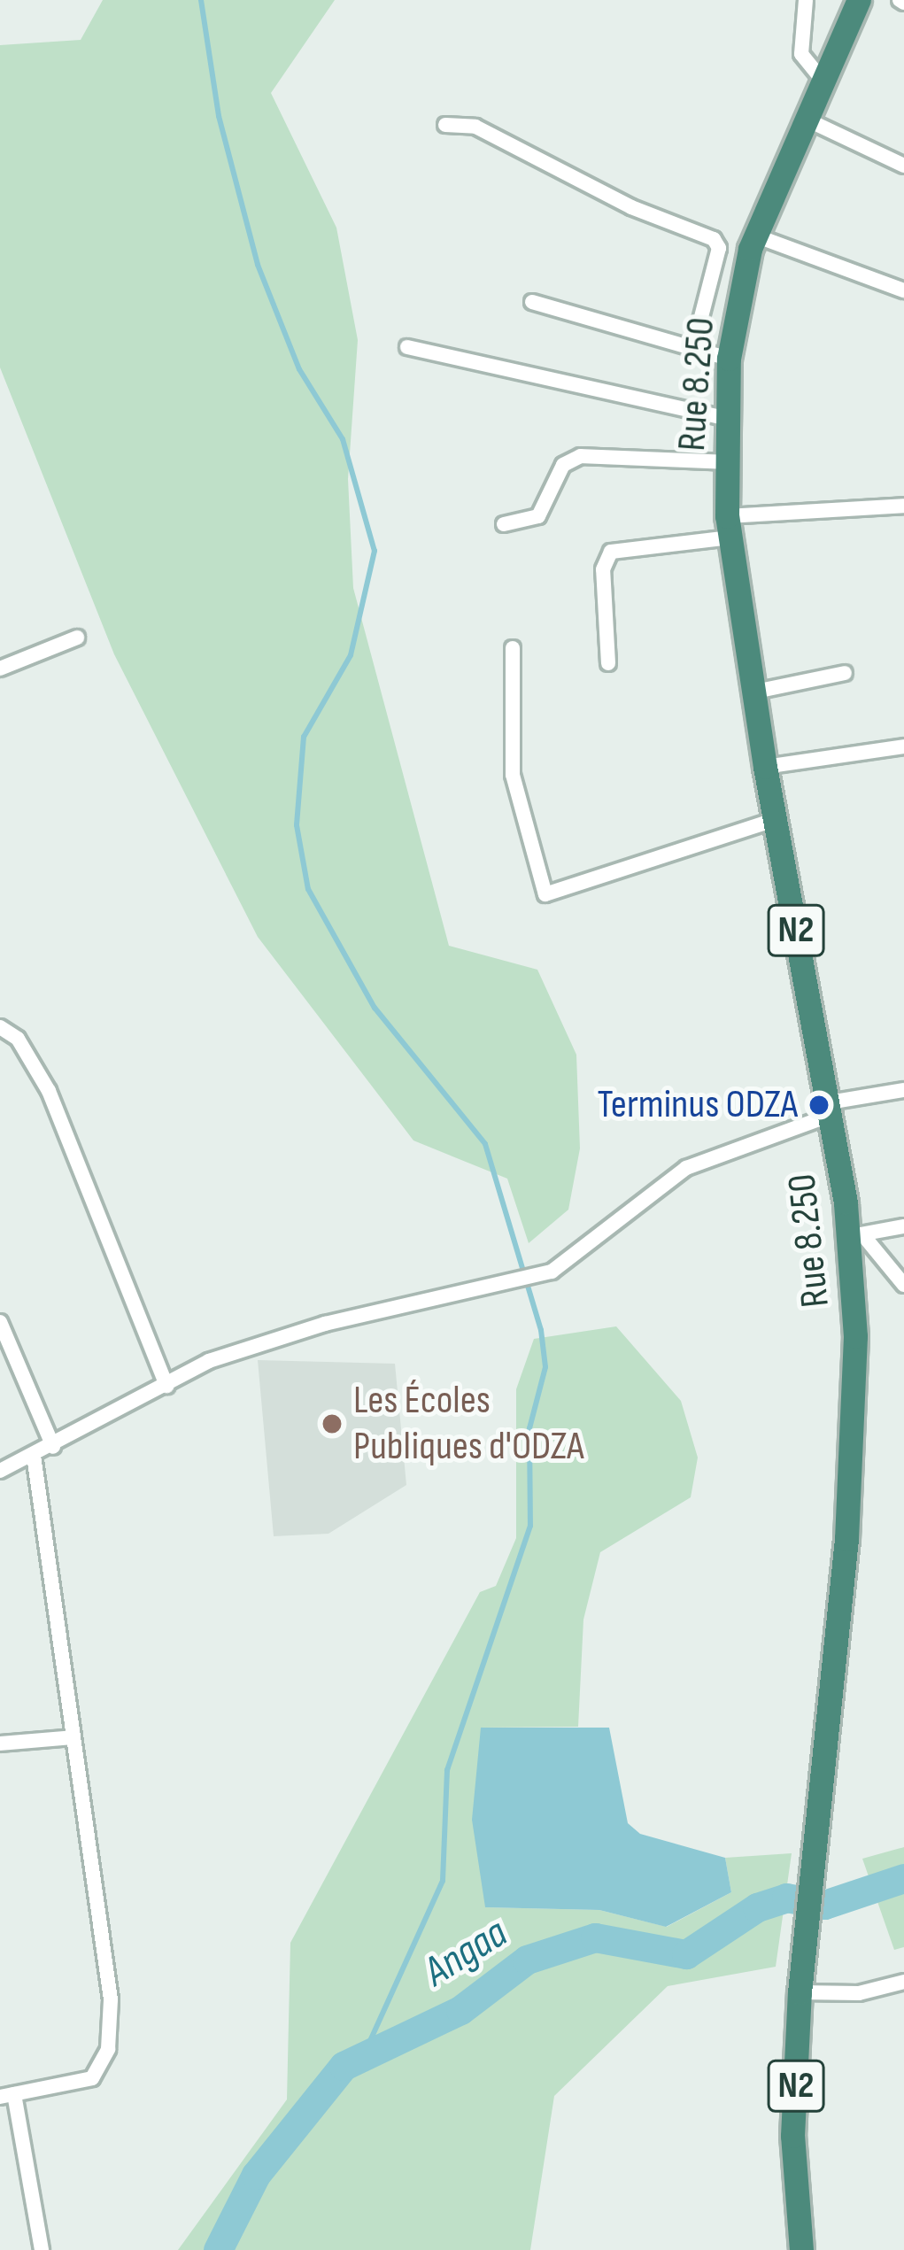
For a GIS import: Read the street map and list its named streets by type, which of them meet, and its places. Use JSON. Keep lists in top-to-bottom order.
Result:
{
  "streets": {
    "highway": ["Rue 8.250", "N2"]
  },
  "water": ["Angaa"],
  "places": ["Terminus ODZA", "Les Écoles Publiques d'ODZA"]
}
